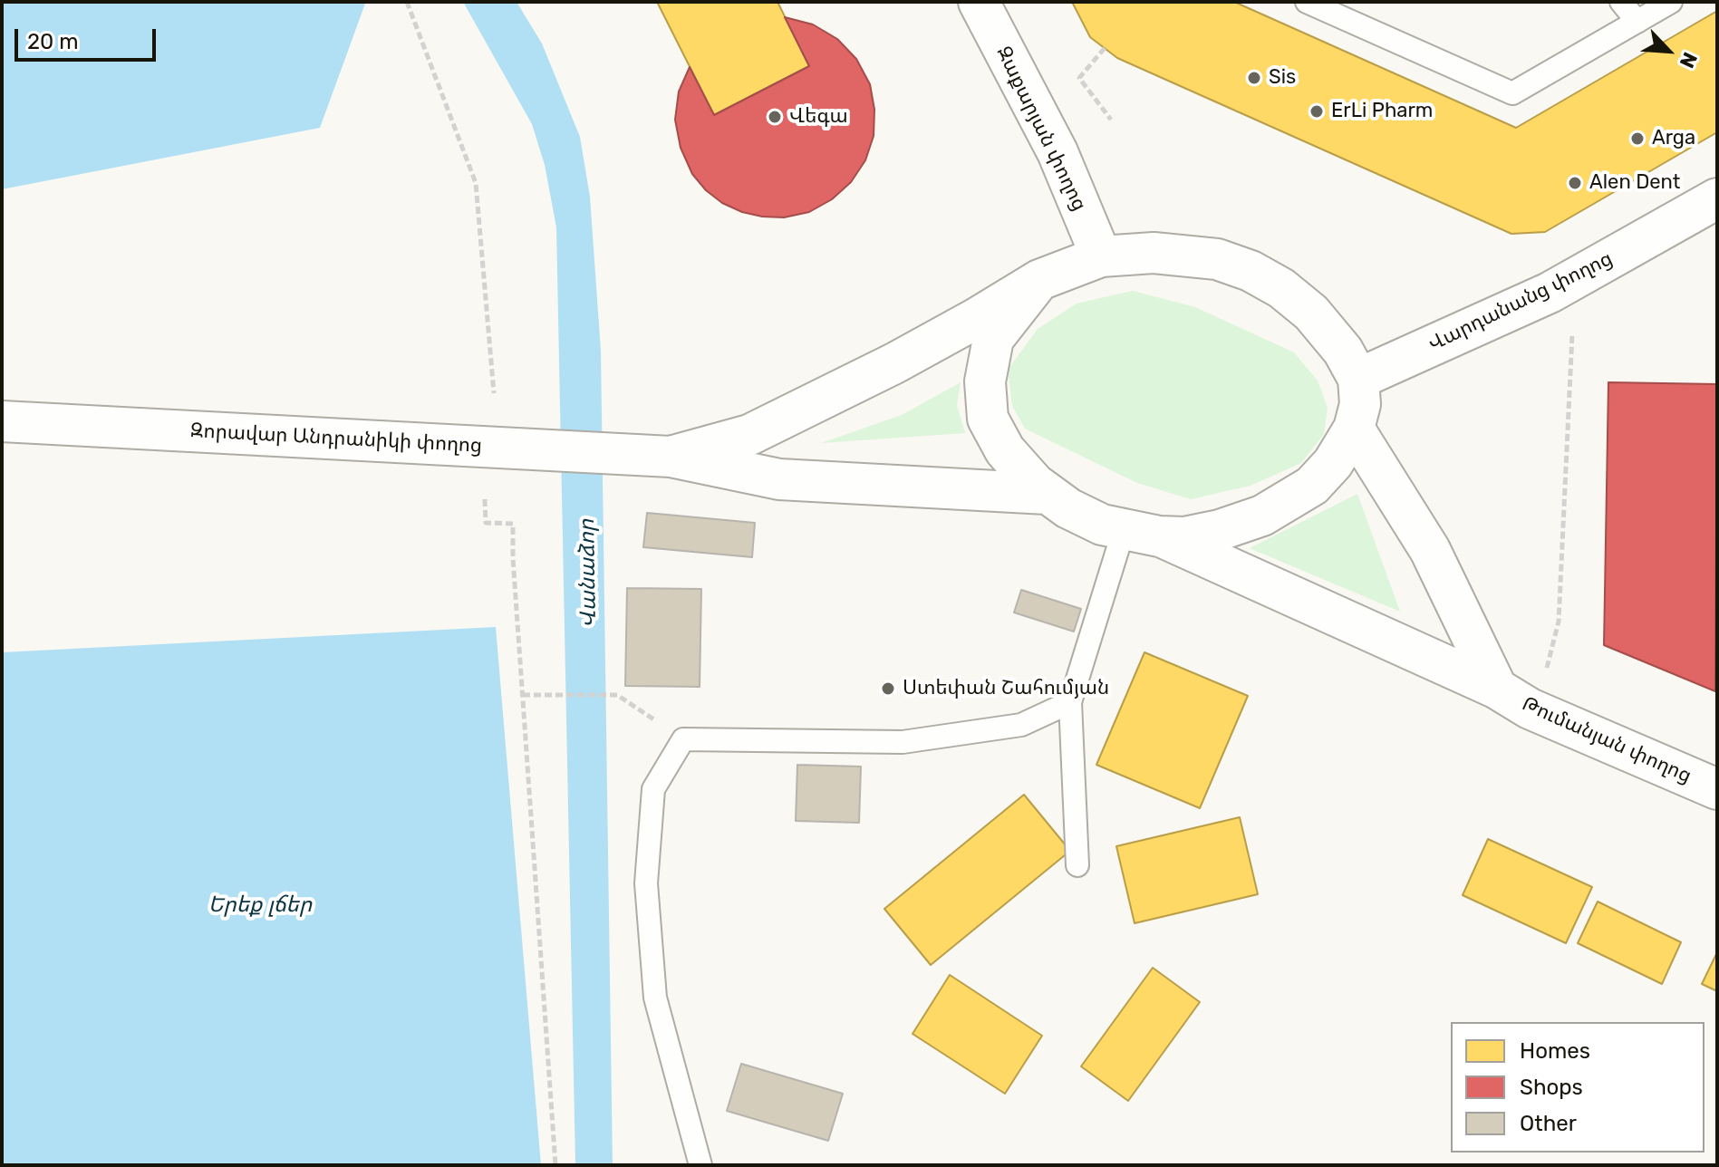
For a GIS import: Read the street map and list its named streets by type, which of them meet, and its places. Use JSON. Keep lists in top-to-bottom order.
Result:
{
  "streets": {
    "main road": [
      "Զաքարյան փողոց",
      "Վարդանանց փողոց",
      "Զորավար Անդրանիկի փողոց",
      "Թումանյան փողոց"
    ]
  },
  "water": ["Վանաձոր", "Երեք լճեր"],
  "places": [
    "Sis",
    "ErLi Pharm",
    "Վեգա",
    "Arga",
    "Alen Dent",
    "Ստեփան Շահումյան"
  ],
  "legend": ["Homes", "Shops", "Other"],
  "scale_bar": "20 m",
  "north": "bottom right"
}
